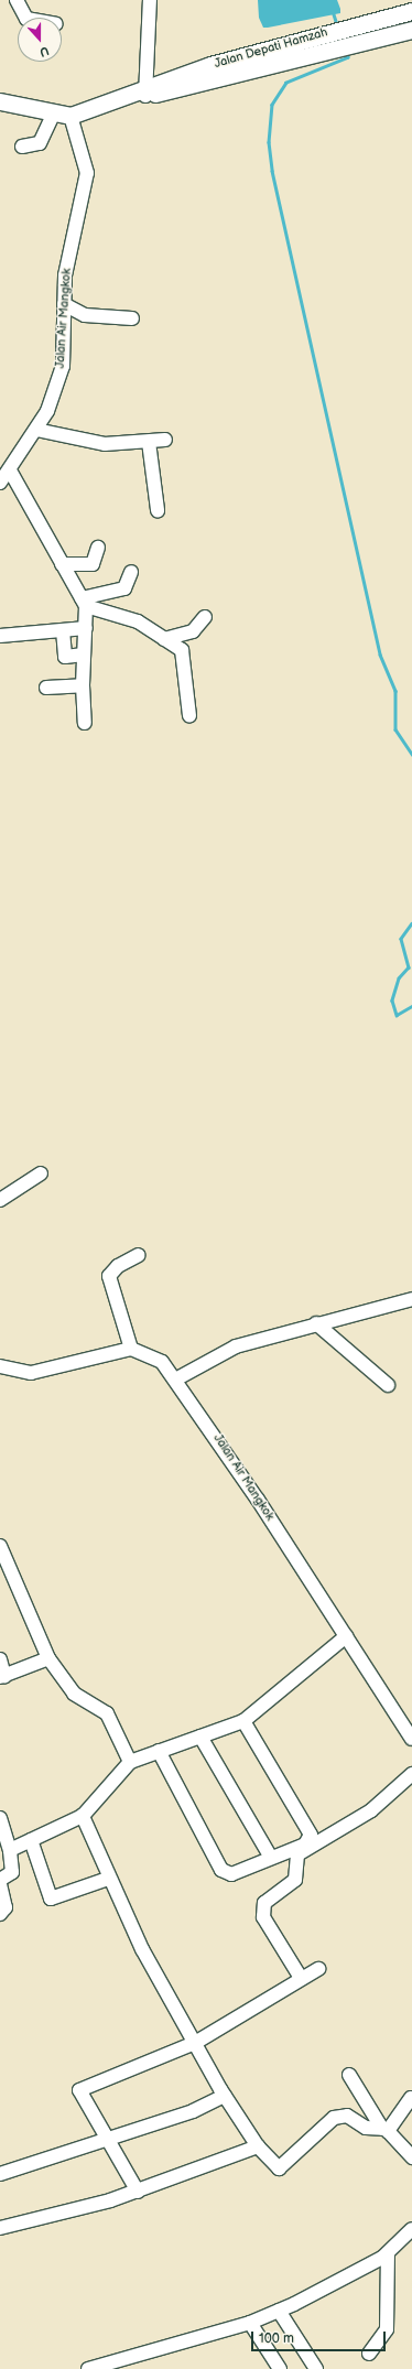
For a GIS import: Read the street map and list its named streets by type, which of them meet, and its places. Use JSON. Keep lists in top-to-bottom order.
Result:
{
  "streets": {
    "main road": ["Jalan Depati Hamzah"],
    "street": ["Jalan Air Mangkok"]
  },
  "crossings": [
    ["Jalan Depati Hamzah", "Jalan Air Mangkok"]
  ],
  "scale_bar": "100 m",
  "north": "bottom"
}
